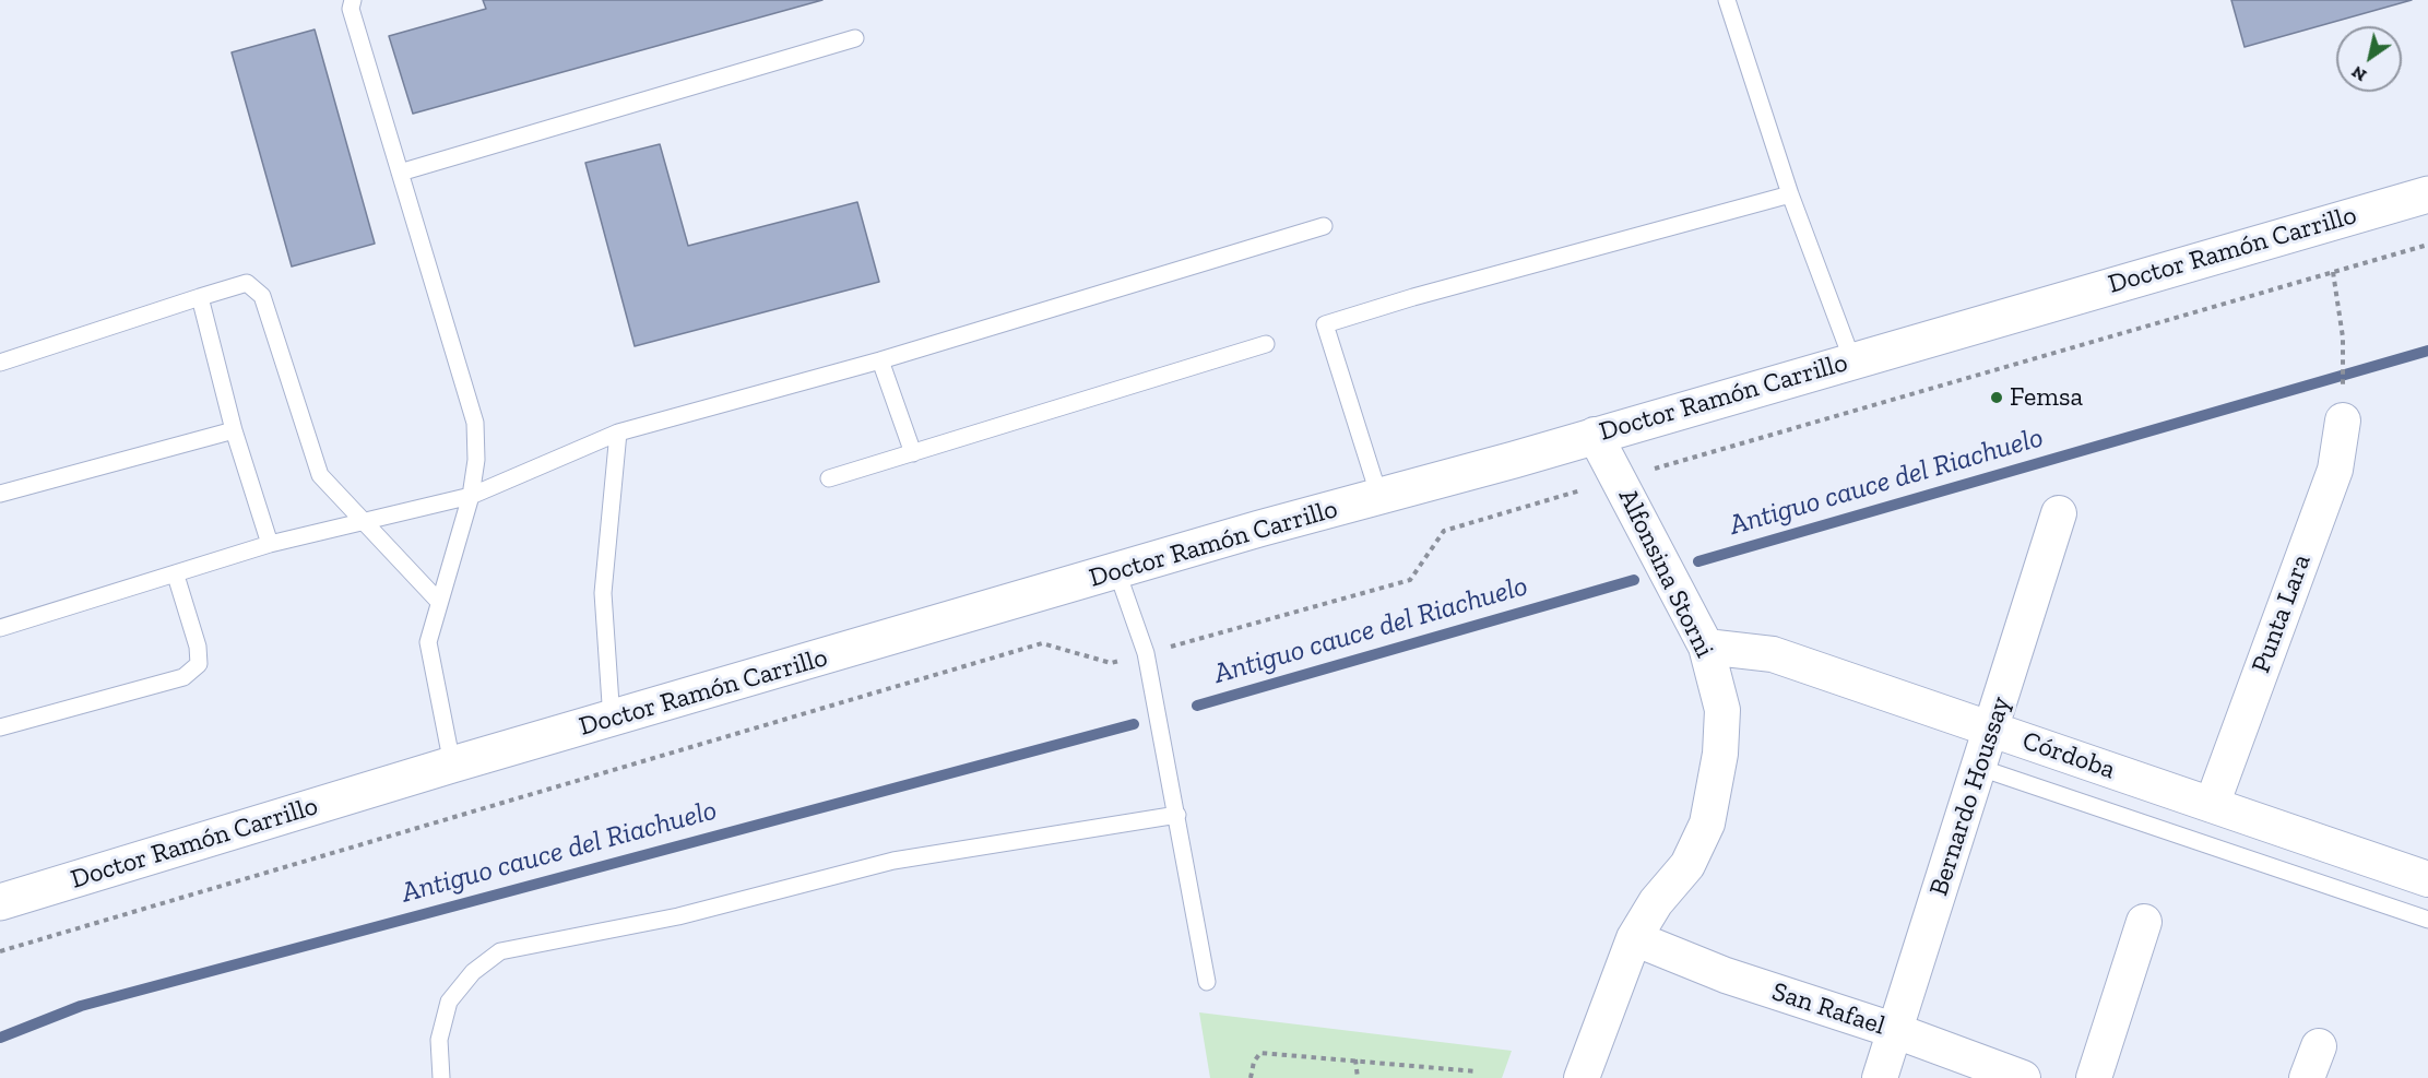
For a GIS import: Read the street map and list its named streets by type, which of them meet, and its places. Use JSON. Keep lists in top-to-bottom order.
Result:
{
  "streets": {
    "street": [
      "Doctor Ramón Carrillo",
      "Alfonsina Storni",
      "Punta Lara",
      "Córdoba",
      "Bernardo Houssay",
      "San Rafael"
    ]
  },
  "crossings": [
    ["Doctor Ramón Carrillo", "Alfonsina Storni"],
    ["Alfonsina Storni", "Córdoba"],
    ["Alfonsina Storni", "San Rafael"],
    ["Punta Lara", "Córdoba"],
    ["Córdoba", "Bernardo Houssay"],
    ["Bernardo Houssay", "San Rafael"]
  ],
  "water": ["Antiguo cauce del Riachuelo"],
  "places": ["Femsa"],
  "north": "bottom left"
}
